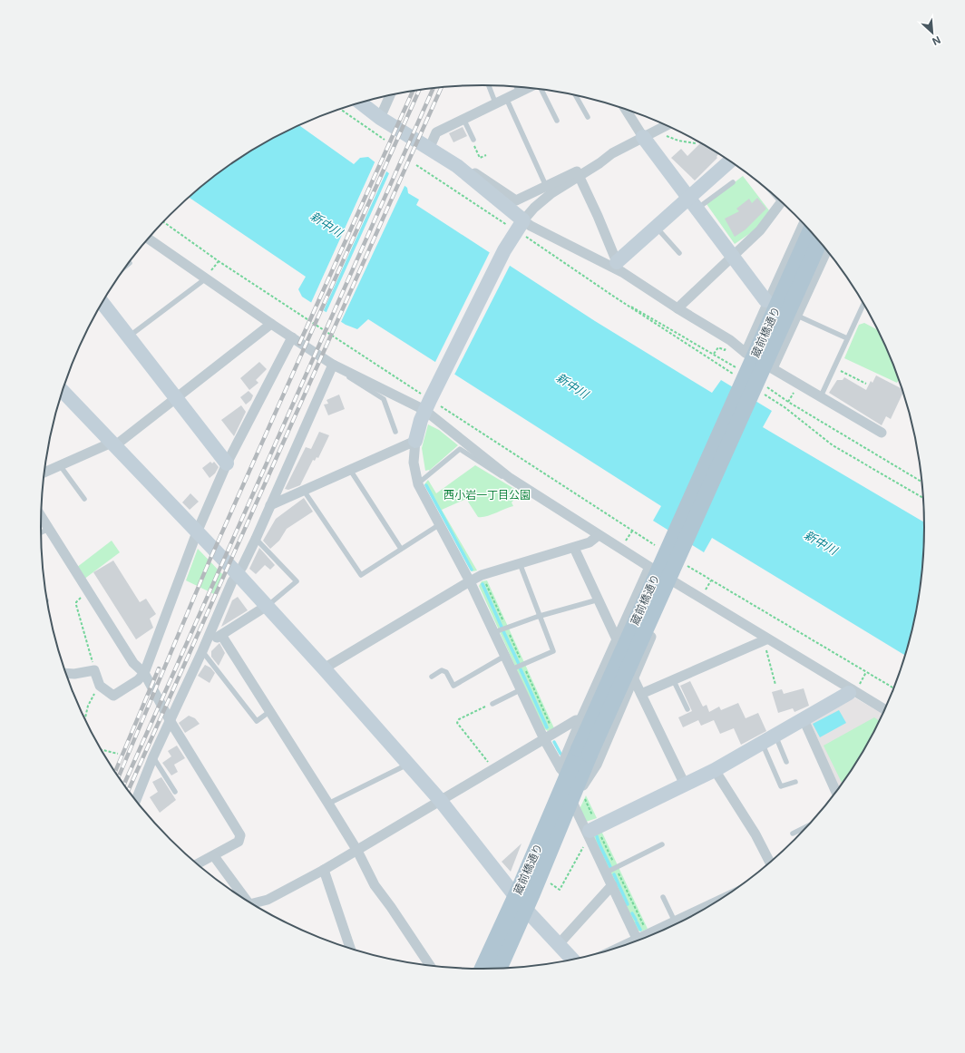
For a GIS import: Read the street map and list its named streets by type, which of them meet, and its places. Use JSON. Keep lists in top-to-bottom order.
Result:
{
  "streets": {
    "main road": ["蔵前橋通り"]
  },
  "water": ["新中川"],
  "parks": ["西小岩一丁目公園"],
  "north": "bottom right"
}
